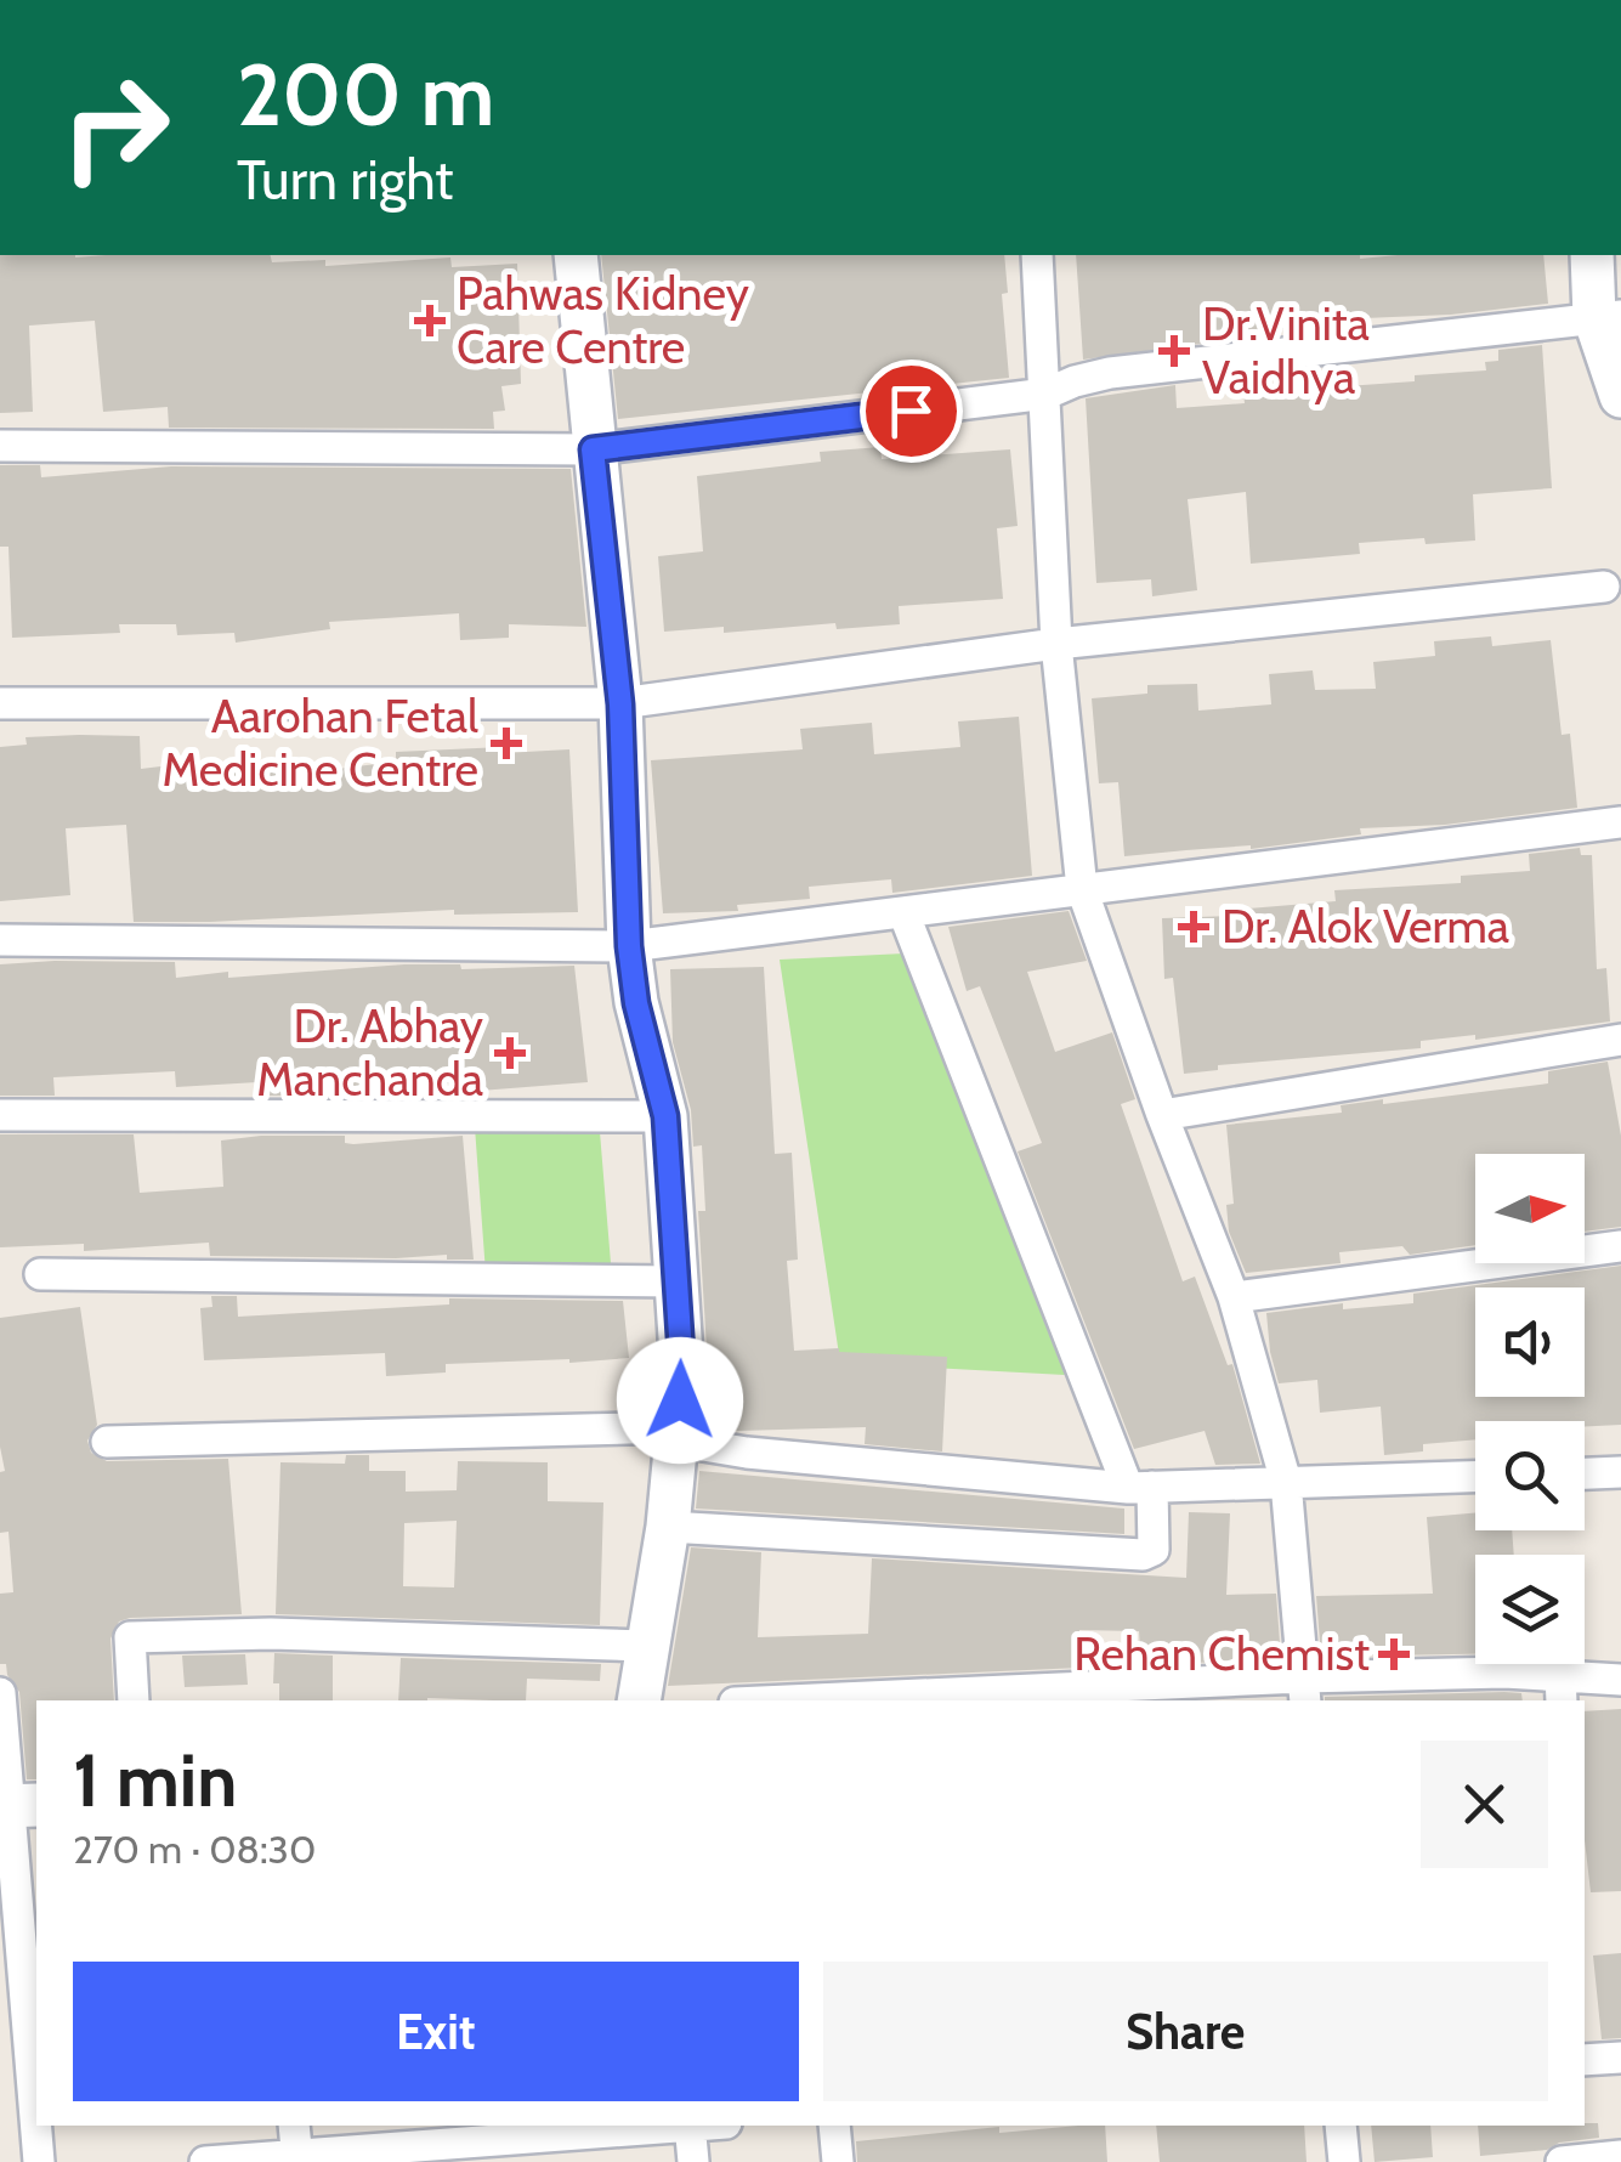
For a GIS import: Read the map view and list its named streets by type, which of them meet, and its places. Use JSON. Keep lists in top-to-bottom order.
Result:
{
  "places": {
    "health": [
      "Pahwas Kidney Care Centre",
      "Dr.Vinita Vaidhya",
      "Aarohan Fetal Medicine Centre",
      "Dr. Alok Verma",
      "Dr. Abhay Manchanda",
      "Rehan Chemist"
    ]
  },
  "north": "right",
  "page": {
    "turn": ["200 m", "Turn right"],
    "heading": ["1 min", "270 m · 08:30"],
    "buttons": ["Exit", "Share"]
  }
}
